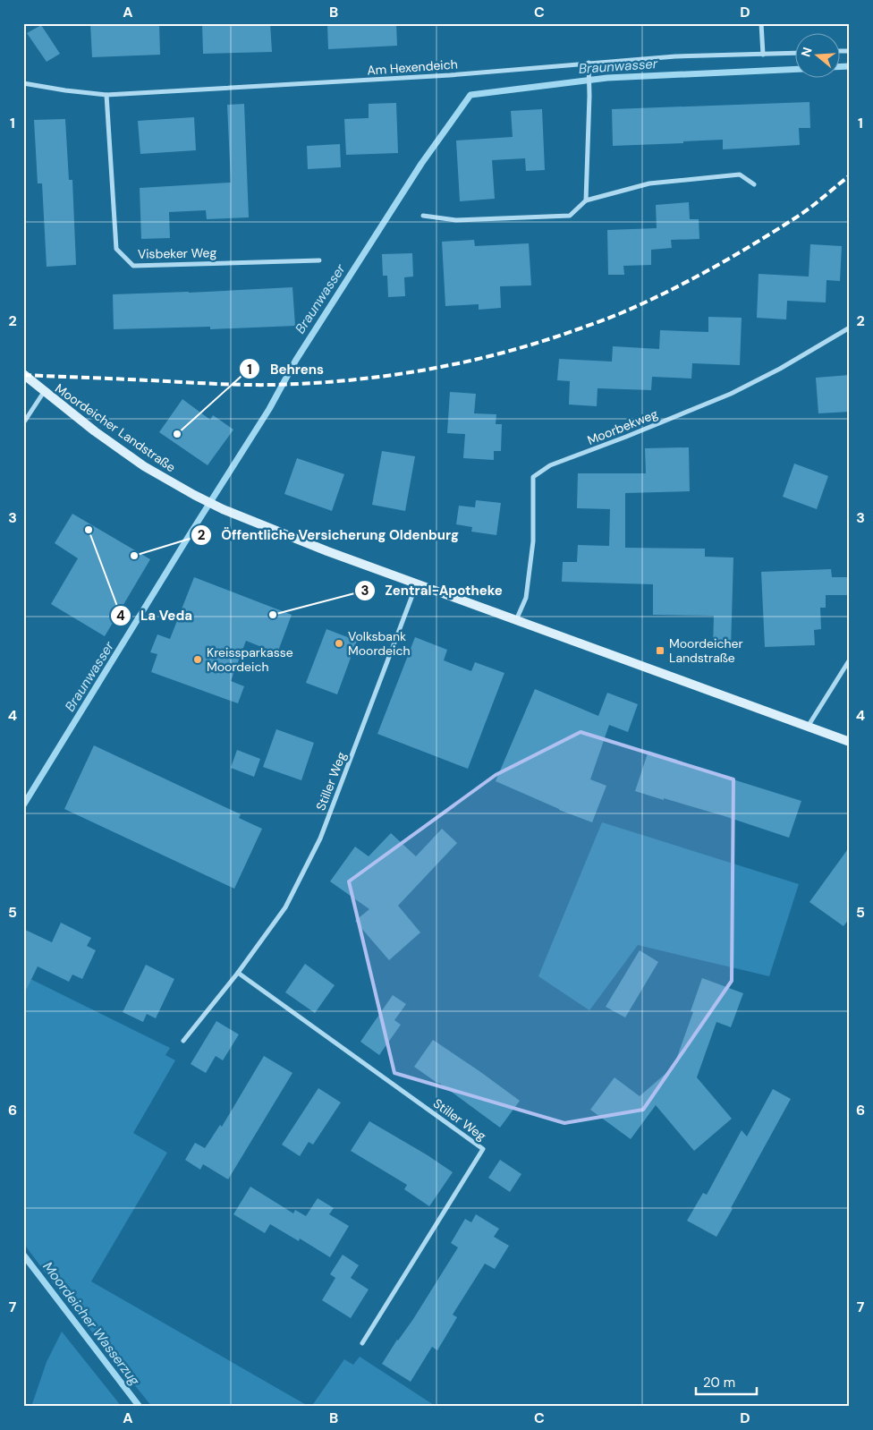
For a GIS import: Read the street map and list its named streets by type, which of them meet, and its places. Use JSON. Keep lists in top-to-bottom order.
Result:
{
  "streets": {
    "main road": ["Moordeicher Landstraße"],
    "street": [
      "Am Hexendeich",
      "Visbeker Weg",
      "Moorbekweg",
      "Stiller Weg"
    ]
  },
  "crossings": [
    ["Am Hexendeich", "Visbeker Weg"],
    ["Moorbekweg", "Moordeicher Landstraße"],
    ["Moordeicher Landstraße", "Stiller Weg"]
  ],
  "water": ["Braunwasser", "Moordeicher Wasserzug"],
  "places": {
    "other": [
      "Behrens",
      "La Veda",
      "Öffentliche Versicherung Oldenburg",
      "Zentral-Apotheke",
      "Volksbank Moordeich",
      "Kreissparkasse Moordeich"
    ],
    "transit": ["Moordeicher Landstraße"]
  },
  "scale_bar": "20 m",
  "north": "left",
  "grid": {
    "columns": [
      "A",
      "B",
      "C",
      "D"
    ],
    "rows": [
      "1",
      "2",
      "3",
      "4",
      "5",
      "6",
      "7"
    ]
  }
}
